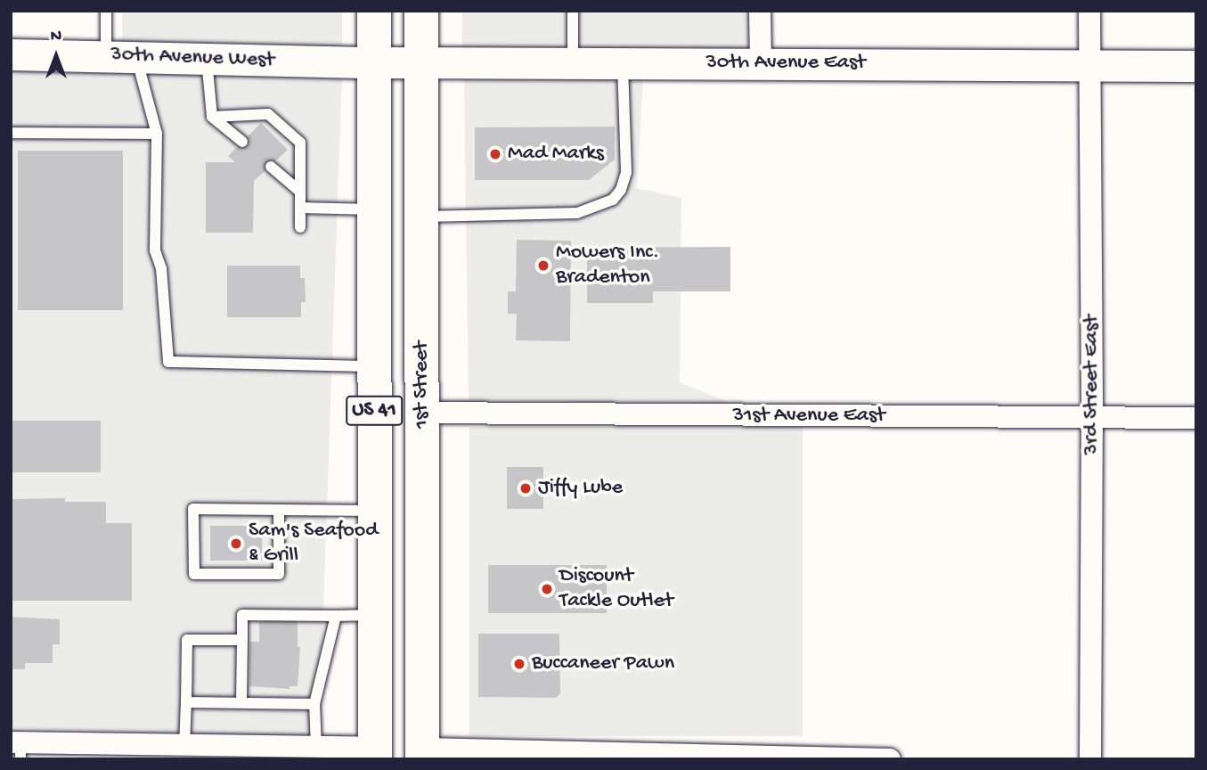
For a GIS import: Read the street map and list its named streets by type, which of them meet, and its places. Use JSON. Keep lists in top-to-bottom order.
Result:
{
  "streets": {
    "main road": ["1st Street", "US 41"],
    "street": [
      "30th Avenue West",
      "30th Avenue East",
      "3rd Street East",
      "31st Avenue East"
    ]
  },
  "crossings": [
    ["30th Avenue West", "30th Avenue East"],
    ["30th Avenue West", "US 41"],
    ["30th Avenue East", "1st Street"],
    ["30th Avenue East", "3rd Street East"],
    ["30th Avenue East", "US 41"],
    ["1st Street", "31st Avenue East"],
    ["3rd Street East", "31st Avenue East"]
  ],
  "places": [
    "Mad Marks",
    "Mowers Inc. Bradenton",
    "Jiffy Lube",
    "Sam's Seafood & Grill",
    "Discount Tackle Outlet",
    "Buccaneer Pawn"
  ],
  "north": "top"
}
